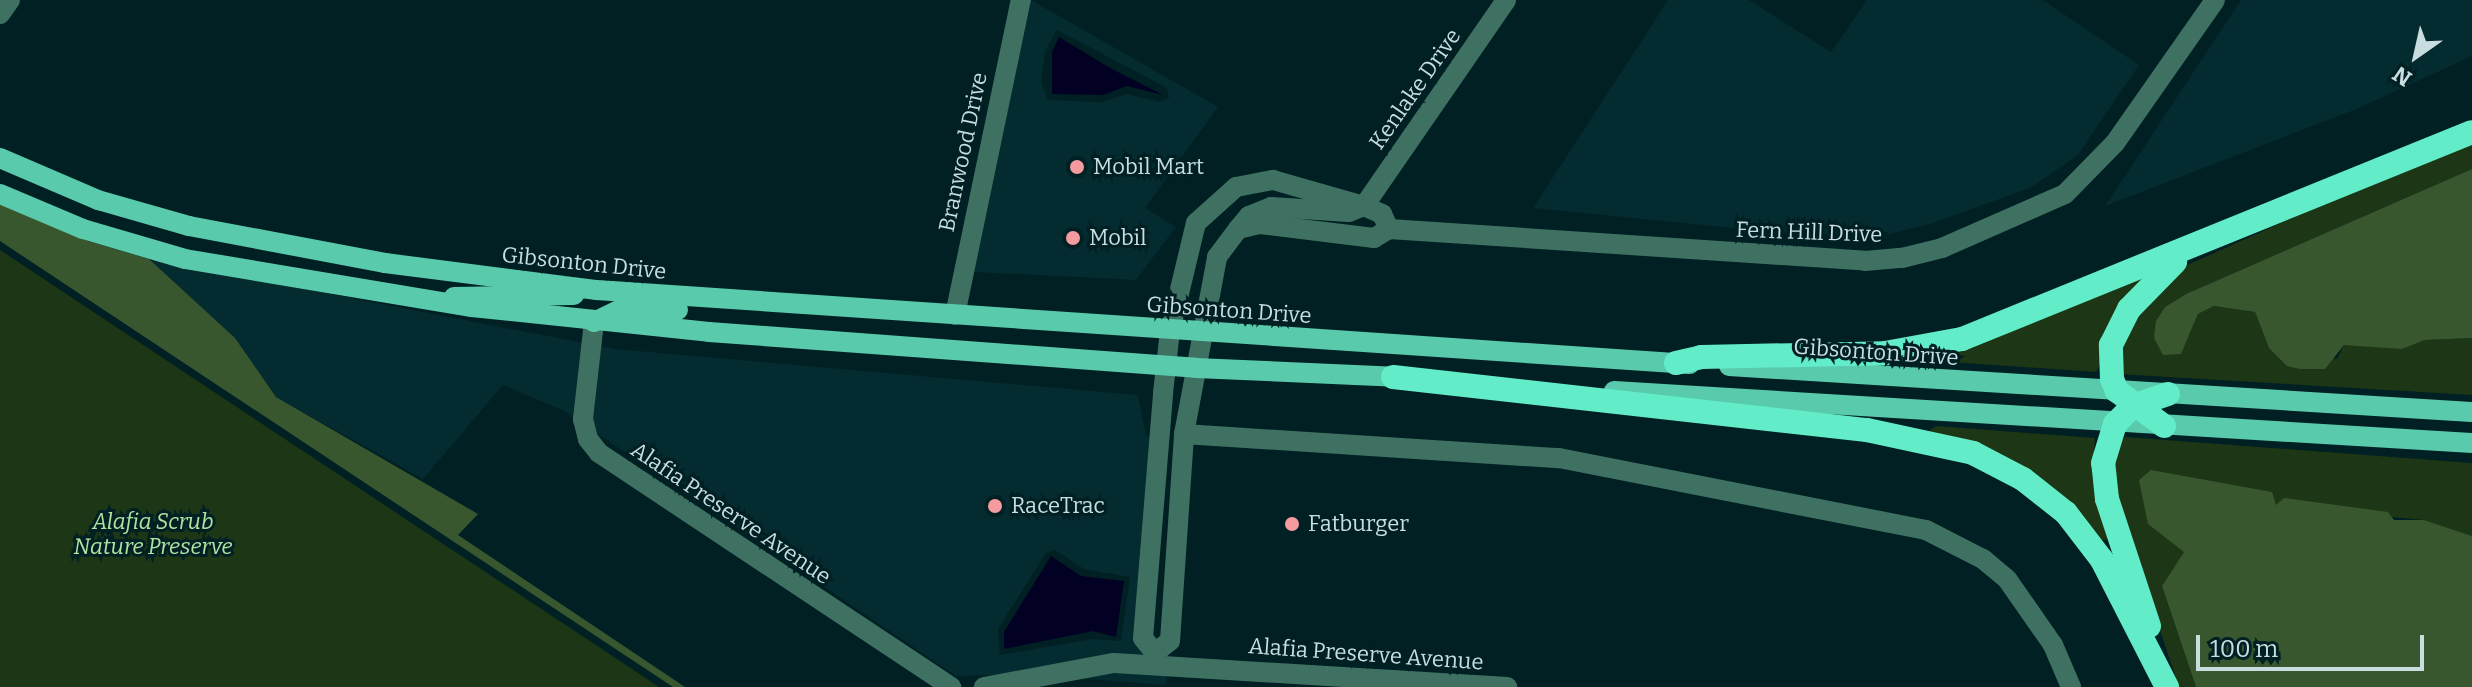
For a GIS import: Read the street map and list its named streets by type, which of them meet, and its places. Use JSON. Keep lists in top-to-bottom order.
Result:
{
  "streets": {
    "main road": ["Gibsonton Drive"],
    "street": [
      "Kenlake Drive",
      "Branwood Drive",
      "Fern Hill Drive",
      "Alafia Preserve Avenue"
    ]
  },
  "crossings": [
    ["Branwood Drive", "Gibsonton Drive"]
  ],
  "parks": ["Alafia Scrub Nature Preserve"],
  "places": [
    "Mobil Mart",
    "Mobil",
    "RaceTrac",
    "Fatburger"
  ],
  "scale_bar": "100 m",
  "north": "bottom left"
}
